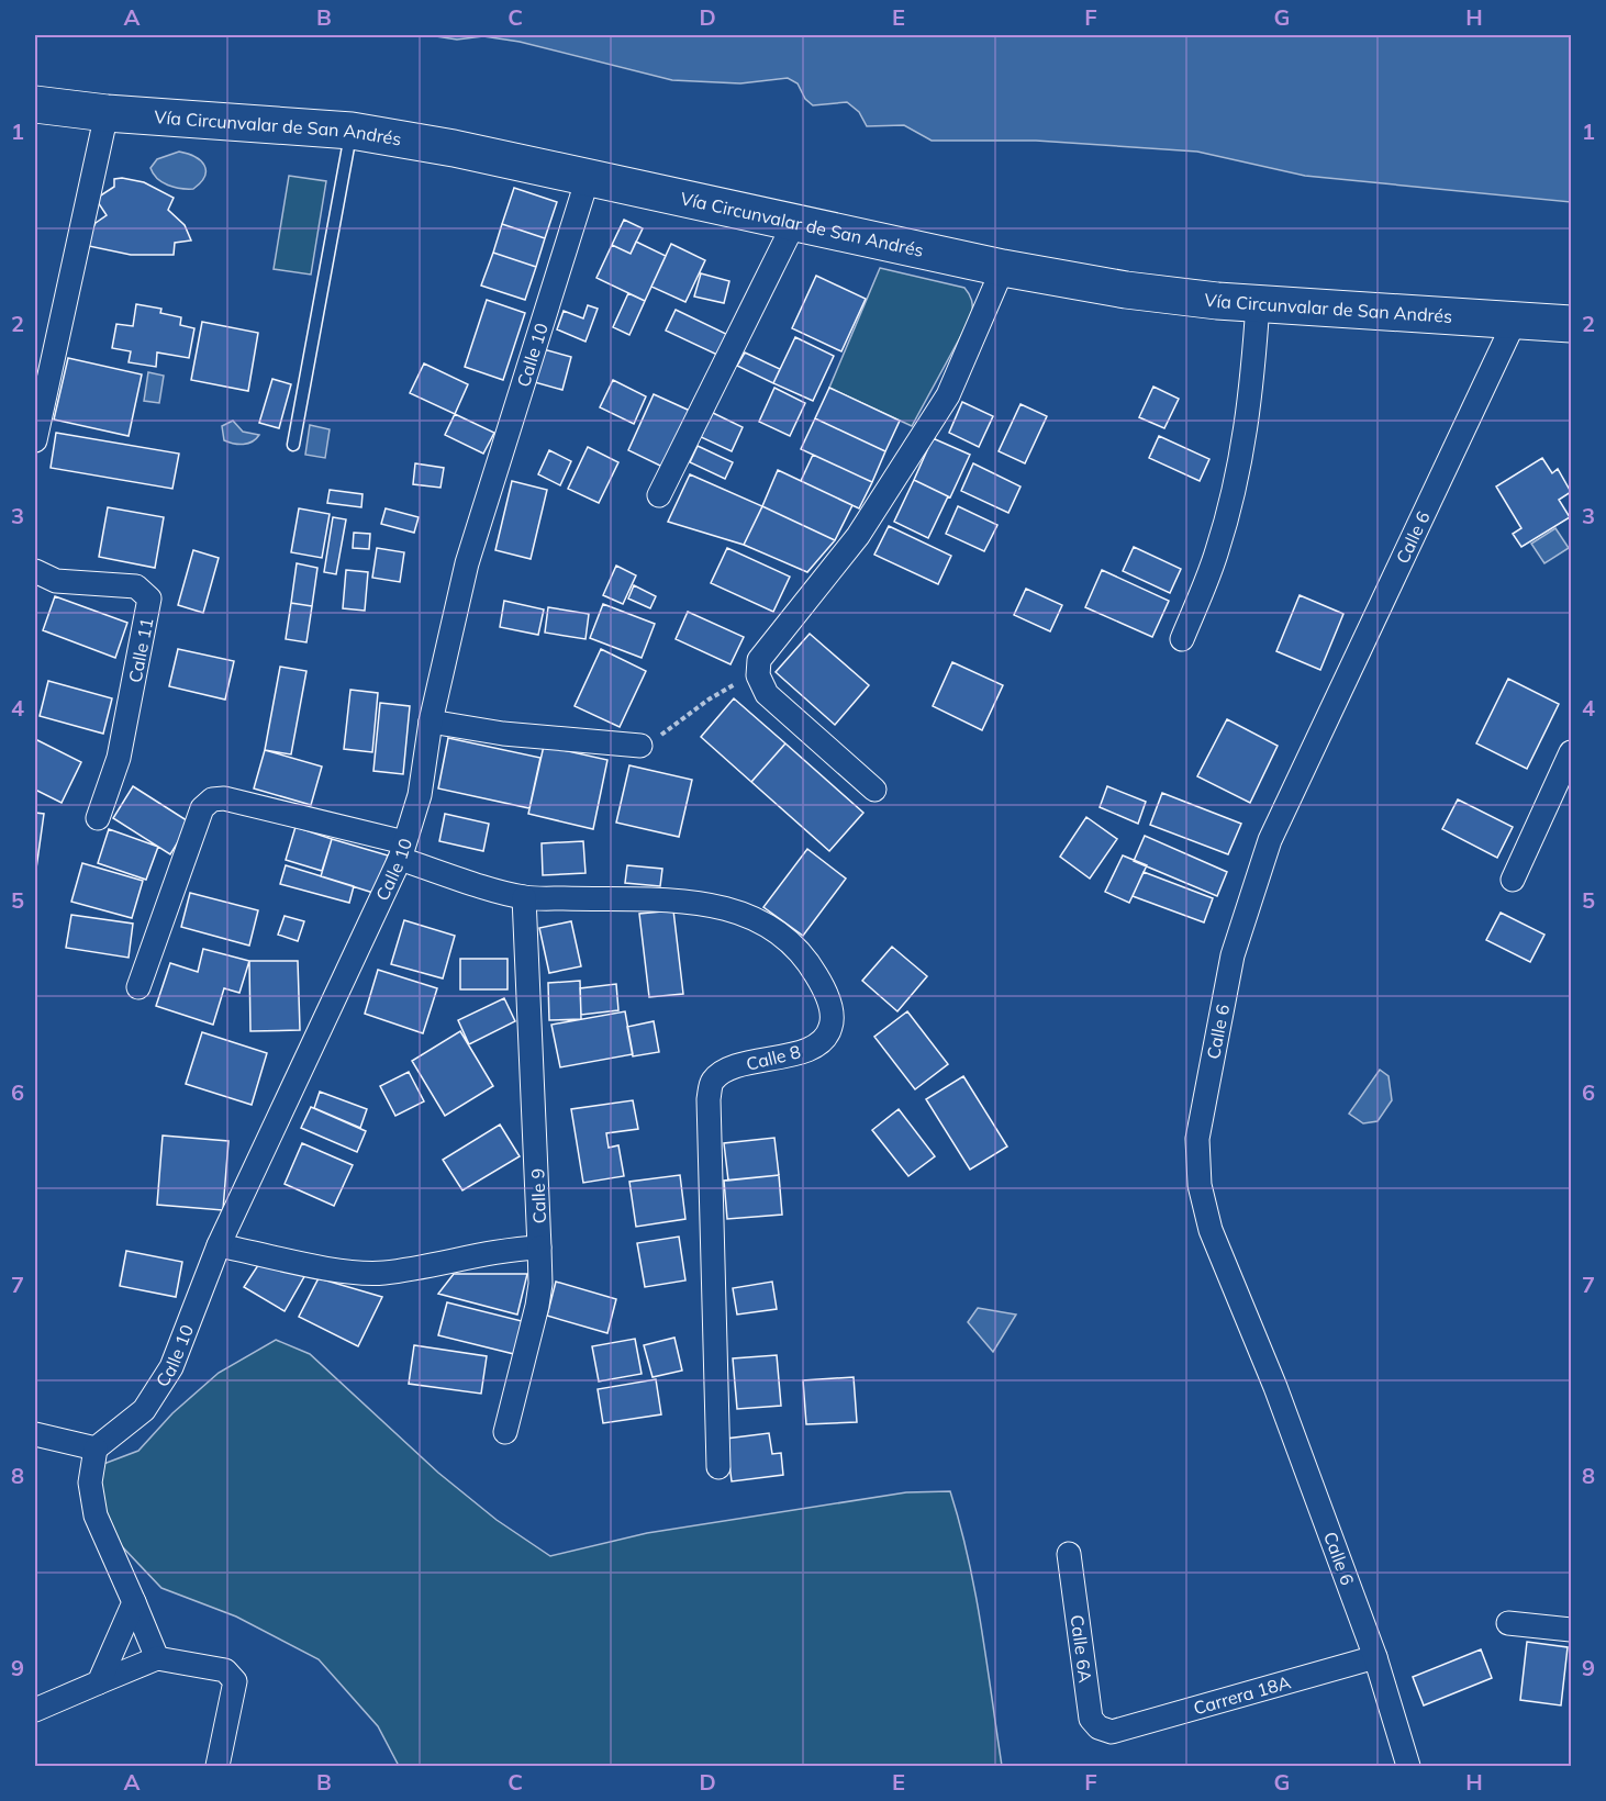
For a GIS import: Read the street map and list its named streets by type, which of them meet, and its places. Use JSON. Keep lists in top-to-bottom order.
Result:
{
  "streets": {
    "highway": ["Vía Circunvalar de San Andrés"],
    "street": [
      "Calle 10",
      "Calle 6",
      "Calle 11",
      "Calle 8",
      "Calle 9",
      "Calle 6A",
      "Carrera 18A"
    ]
  },
  "crossings": [
    ["Vía Circunvalar de San Andrés", "Calle 10"],
    ["Vía Circunvalar de San Andrés", "Calle 6"],
    ["Calle 10", "Calle 8"],
    ["Calle 10", "Calle 9"],
    ["Calle 6", "Carrera 18A"],
    ["Calle 8", "Calle 9"],
    ["Calle 6A", "Carrera 18A"]
  ],
  "grid": {
    "columns": [
      "A",
      "B",
      "C",
      "D",
      "E",
      "F",
      "G",
      "H"
    ],
    "rows": [
      "1",
      "2",
      "3",
      "4",
      "5",
      "6",
      "7",
      "8",
      "9"
    ]
  }
}
